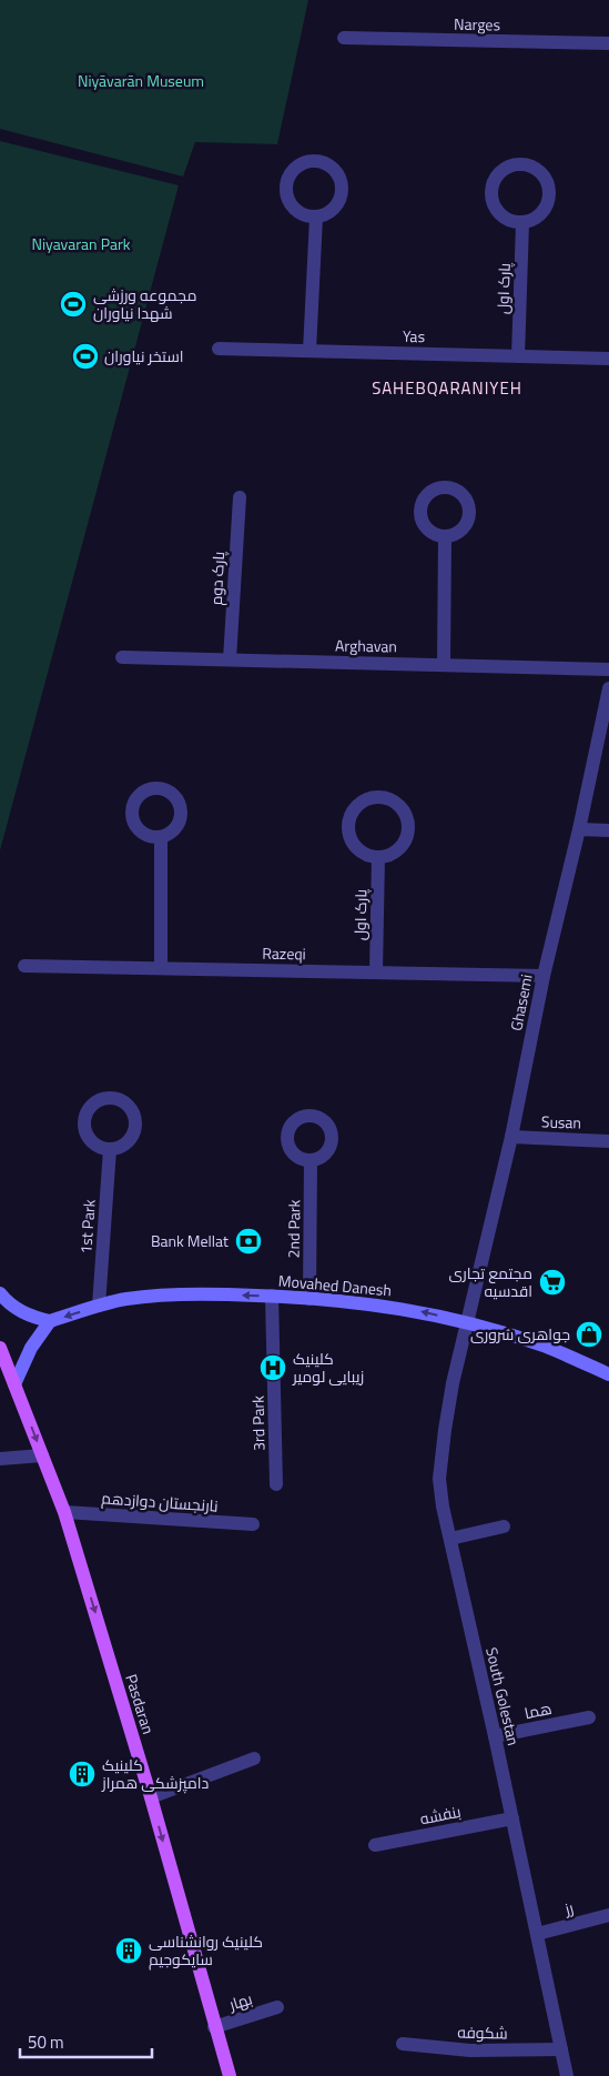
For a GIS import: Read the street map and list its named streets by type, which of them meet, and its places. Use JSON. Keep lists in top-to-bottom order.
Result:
{
  "streets": {
    "main road": ["Movahed Danesh", "Pasdaran"],
    "street": [
      "Narges",
      "پارک اول",
      "Yas",
      "پارک دوم",
      "Arghavan",
      "Razeqi",
      "Ghasemi",
      "Susan",
      "1st Park",
      "2nd Park",
      "3rd Park",
      "نارنجستان دوازدهم",
      "South Golestan",
      "هما",
      "بنفشه",
      "رز",
      "بهار",
      "شکوفه"
    ]
  },
  "crossings": [
    ["پارک اول", "Yas"],
    ["پارک اول", "Razeqi"],
    ["پارک دوم", "Arghavan"],
    ["Razeqi", "Ghasemi"],
    ["Ghasemi", "Susan"],
    ["Ghasemi", "Movahed Danesh"],
    ["Ghasemi", "South Golestan"],
    ["1st Park", "Movahed Danesh"],
    ["2nd Park", "Movahed Danesh"],
    ["Movahed Danesh", "3rd Park"],
    ["Movahed Danesh", "South Golestan"],
    ["نارنجستان دوازدهم", "Pasdaran"],
    ["South Golestan", "هما"],
    ["South Golestan", "بنفشه"],
    ["South Golestan", "رز"],
    ["South Golestan", "شکوفه"],
    ["Pasdaran", "بهار"]
  ],
  "one_way": ["Movahed Danesh", "Pasdaran"],
  "districts": ["SAHEBQARANIYEH"],
  "parks": ["Niyāvarān Museum", "Niyavaran Park"],
  "places": {
    "sports": ["مجموعه ورزشی شهدا نیاوران", "استخر نیاوران"],
    "bank": ["Bank Mellat"],
    "supermarket": ["مجتمع تجاری اقدسیه"],
    "shop": ["جواهری سُروری"],
    "hospital": ["کلینیک زیبایی لومیر"],
    "building": ["کلینیک دامپزشکی همراز", "کلینیک روانشناسی سایکوجیم"]
  },
  "scale_bar": "50 m"
}
